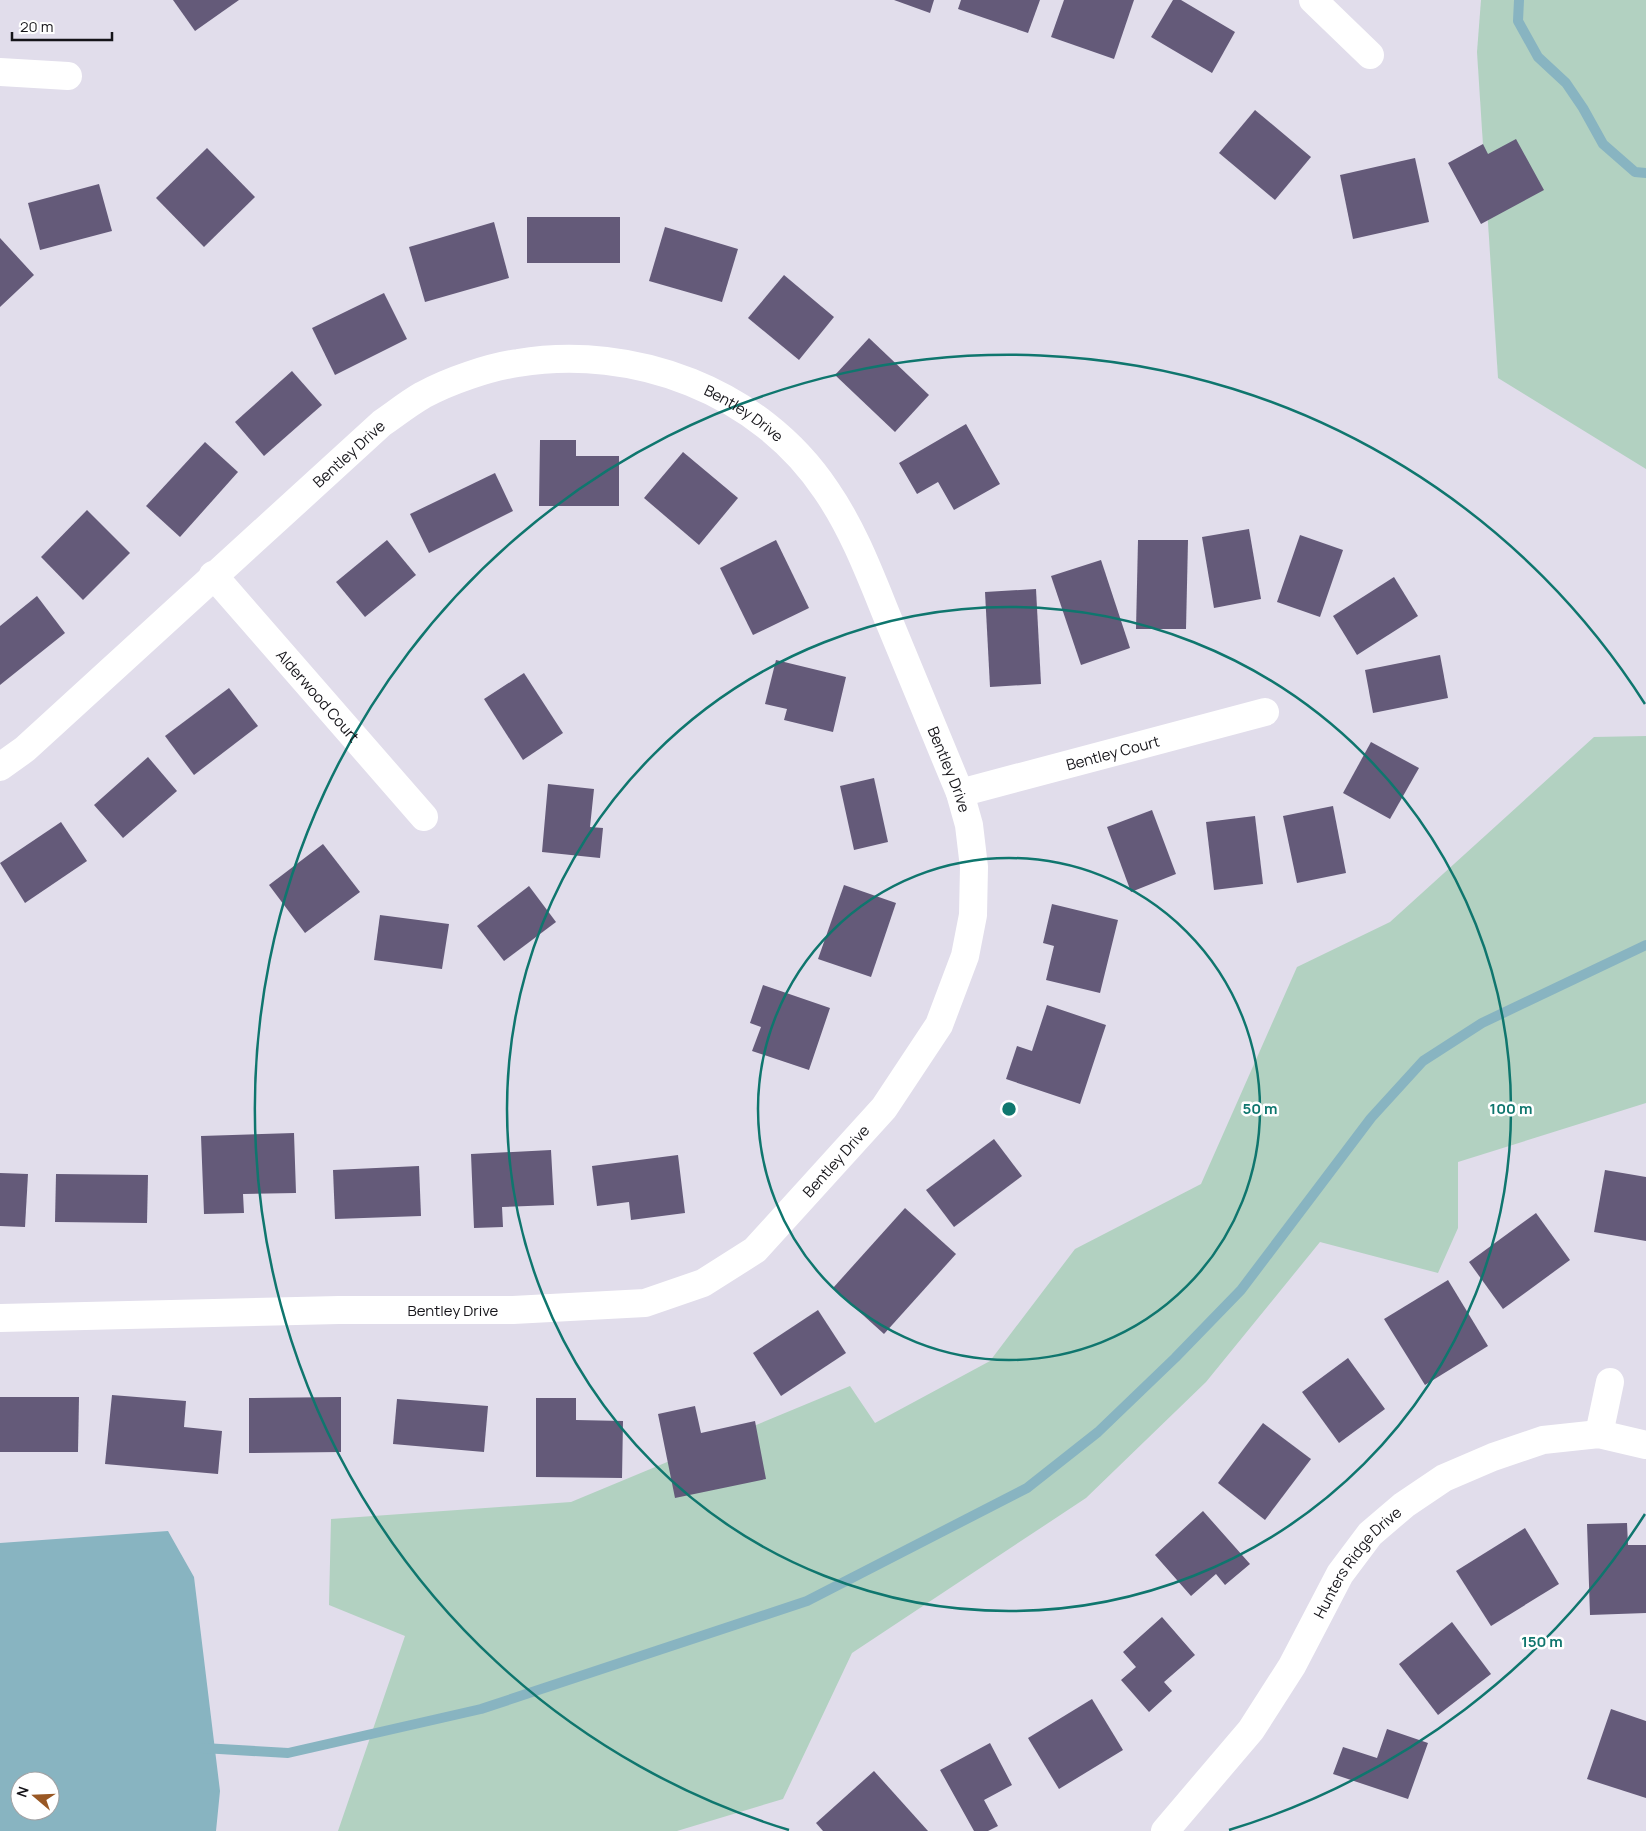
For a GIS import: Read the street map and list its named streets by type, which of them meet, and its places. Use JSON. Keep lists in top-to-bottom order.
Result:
{
  "streets": {
    "street": [
      "Bentley Drive",
      "Alderwood Court",
      "Bentley Court",
      "Hunters Ridge Drive"
    ]
  },
  "crossings": [
    ["Bentley Drive", "Alderwood Court"],
    ["Bentley Drive", "Bentley Court"]
  ],
  "scale_bar": "20 m",
  "north": "left",
  "rings": ["50 m", "100 m", "150 m"]
}
